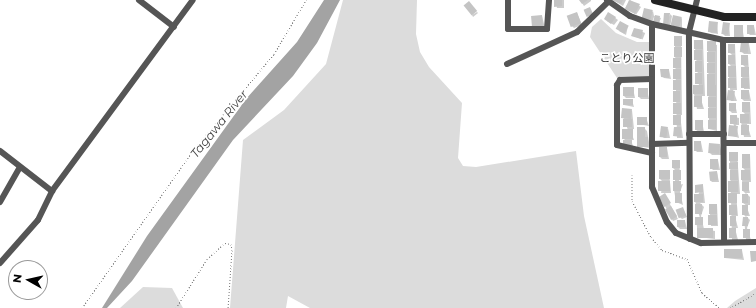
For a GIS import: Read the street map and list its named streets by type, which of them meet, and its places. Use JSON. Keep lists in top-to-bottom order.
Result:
{
  "water": ["Tagawa River"],
  "parks": ["ことり公園"],
  "north": "left"
}
